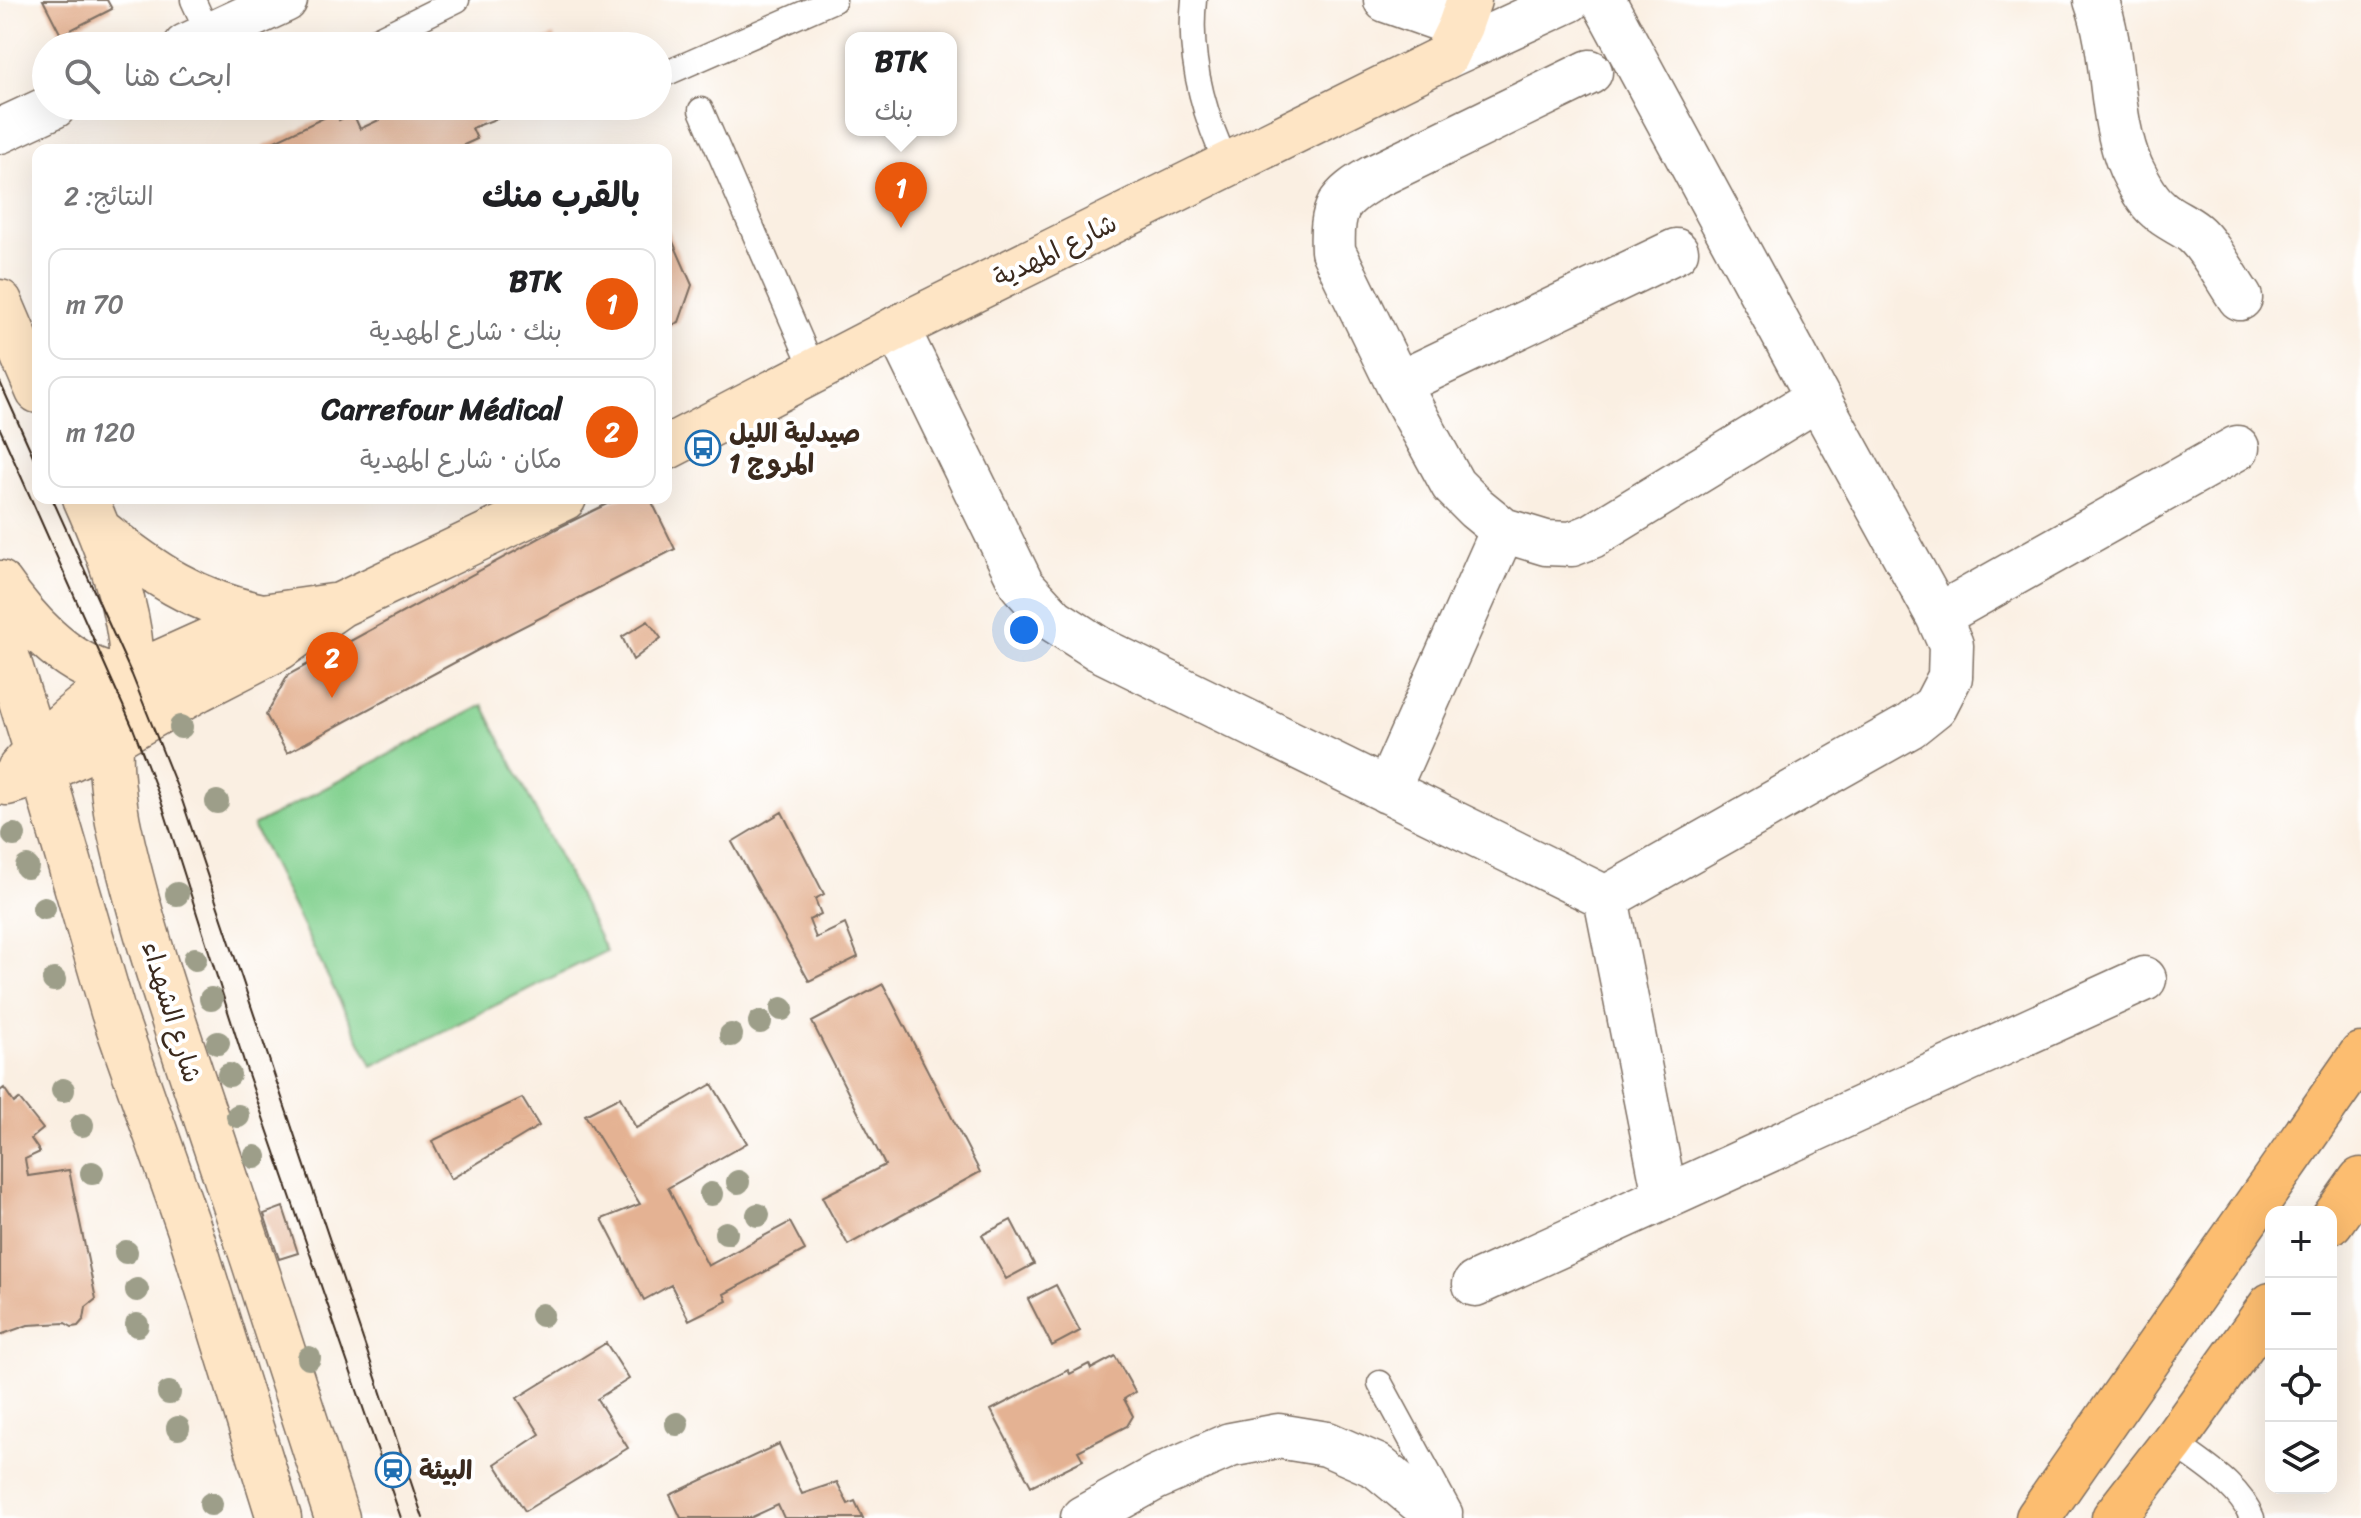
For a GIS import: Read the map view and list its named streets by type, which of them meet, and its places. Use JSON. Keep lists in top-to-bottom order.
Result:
{
  "streets": {
    "main road": ["شارع المهدية", "شارع الشهداء"]
  },
  "places": {
    "bus stop": ["صيدلية الليل المروج 1"],
    "station": ["البيئة"]
  },
  "page": {
    "popup": ["BTK", "بنك"],
    "search": "ابحث هنا",
    "heading": ["بالقرب منك", "النتائج: 2"],
    "pins": ["1", "2"],
    "list": [
      {
        "mark": "1",
        "name": "BTK",
        "note": "بنك · شارع المهدية",
        "value": "70 m"
      },
      {
        "mark": "2",
        "name": "Carrefour Médical",
        "note": "مكان · شارع المهدية",
        "value": "120 m"
      }
    ],
    "map_buttons": ["+", "−"]
  }
}
